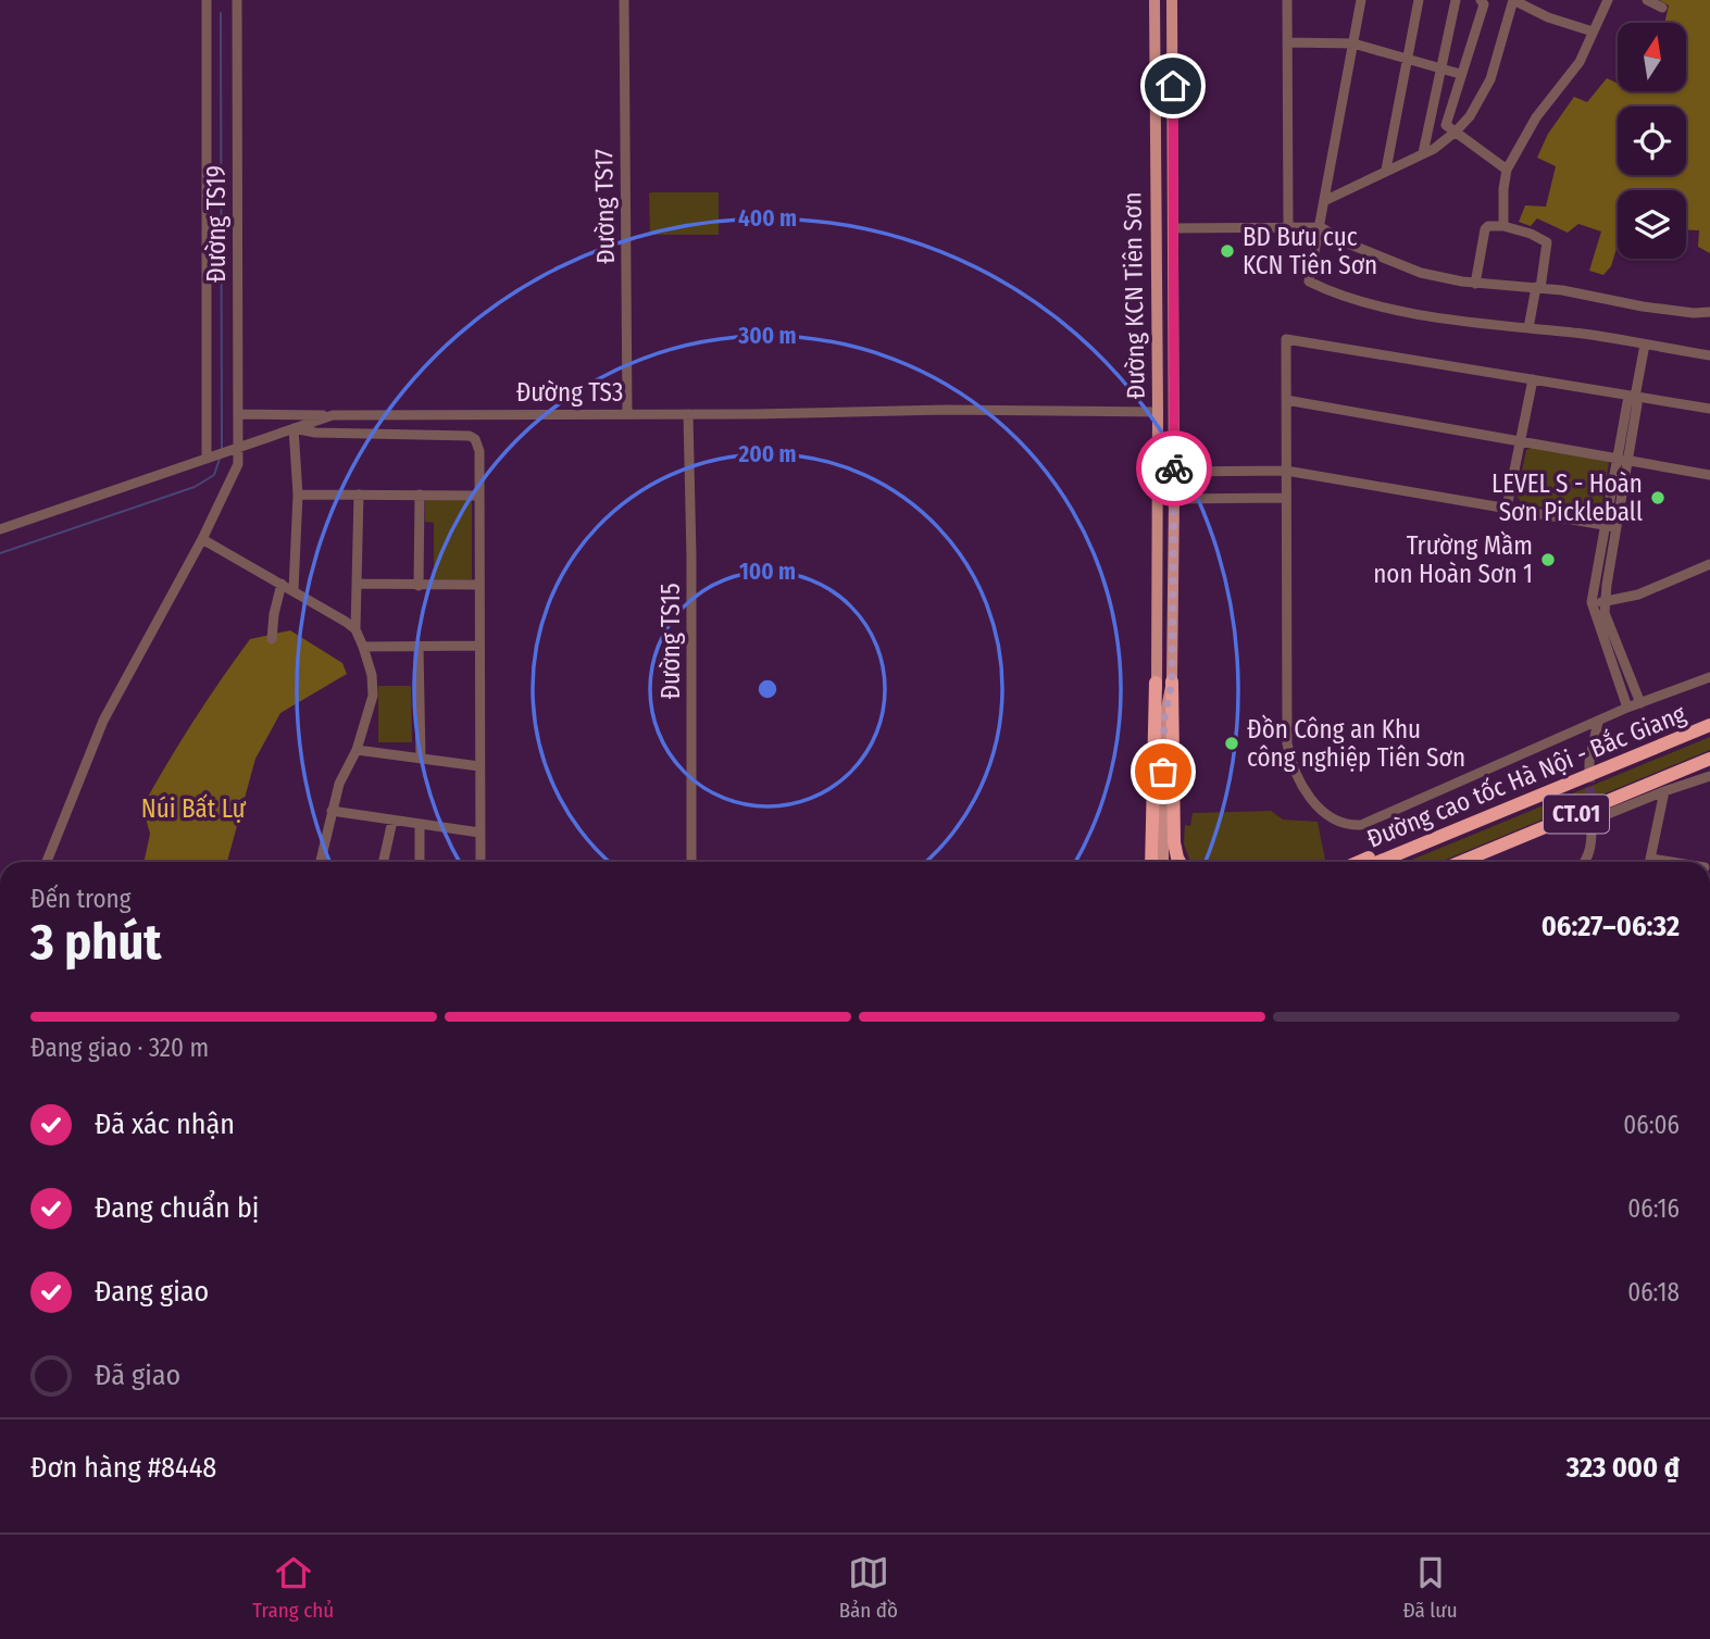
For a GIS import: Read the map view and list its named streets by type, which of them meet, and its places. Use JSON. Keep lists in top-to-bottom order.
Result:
{
  "streets": {
    "highway": ["Đường cao tốc Hà Nội - Bắc Giang", "CT.01"],
    "main road": ["Đường KCN Tiên Sơn"],
    "street": [
      "Đường TS17",
      "Đường TS19",
      "Đường TS3",
      "Đường TS15"
    ]
  },
  "crossings": [
    ["Đường TS17", "Đường TS3"],
    ["Đường TS19", "Đường TS3"],
    ["Đường KCN Tiên Sơn", "Đường TS3"],
    ["Đường TS3", "Đường TS15"]
  ],
  "parks": ["Núi Bất Lự"],
  "places": [
    "BD Bưu cục KCN Tiên Sơn",
    "LEVEL S - Hoàn Sơn Pickleball",
    "Trường Mầm non Hoàn Sơn 1",
    "Đồn Công an Khu công nghiệp Tiên Sơn"
  ],
  "north": "top",
  "page": {
    "heading": ["3 phút", "Đến trong", "06:27–06:32"],
    "panel": ["Đơn hàng #8448", "323 000 ₫"],
    "bar": "Đang giao · 320 m",
    "list": [
      ["Đã xác nhận", "06:06"],
      ["Đang chuẩn bị", "06:16"],
      ["Đang giao", "06:18"],
      "Đã giao"
    ],
    "tabs": ["Trang chủ", "Bản đồ", "Đã lưu"]
  },
  "rings": [
    "400 m",
    "300 m",
    "200 m",
    "100 m"
  ]
}
